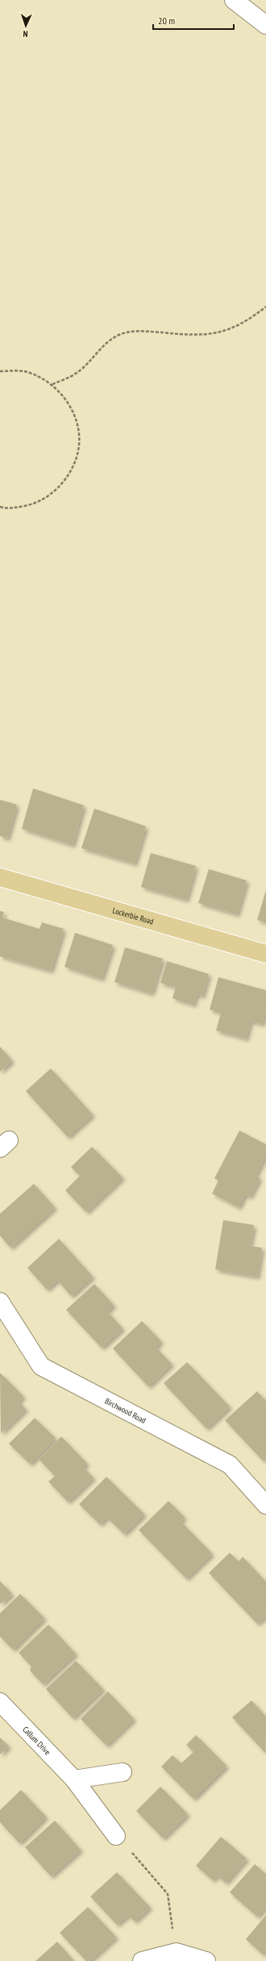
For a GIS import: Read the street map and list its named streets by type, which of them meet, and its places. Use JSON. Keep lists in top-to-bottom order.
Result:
{
  "streets": {
    "main road": ["Lockerbie Road"],
    "street": ["Birchwood Road", "Callum Drive"]
  },
  "scale_bar": "20 m",
  "north": "bottom"
}
